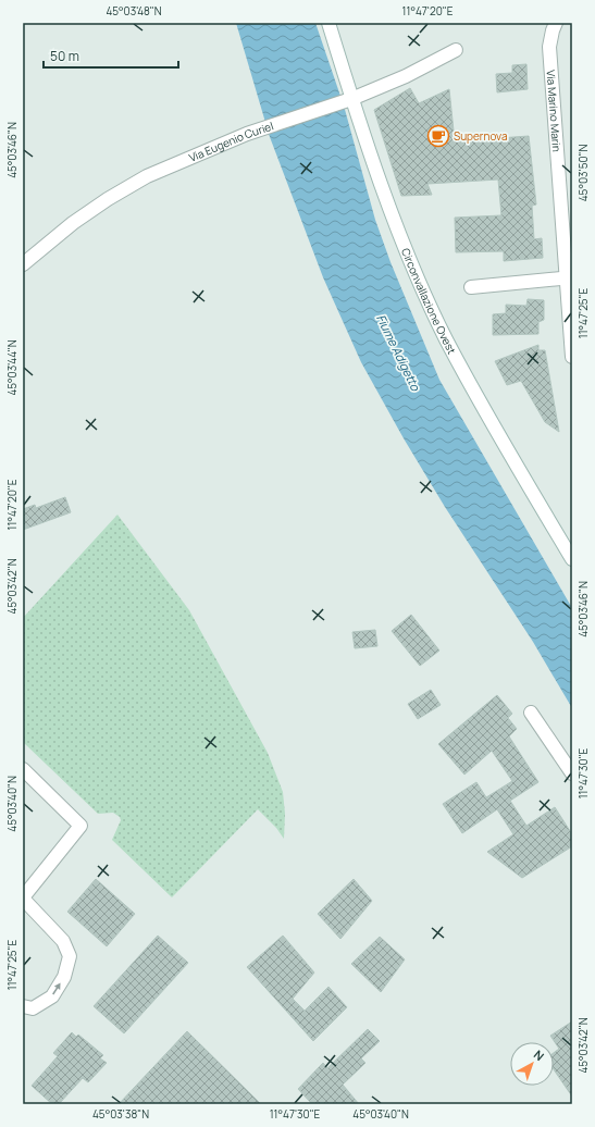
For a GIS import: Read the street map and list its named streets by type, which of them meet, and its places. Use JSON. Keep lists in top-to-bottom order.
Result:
{
  "streets": {
    "street": ["Via Marino Marin", "Via Eugenio Curiel", "Circonvallazione Ovest"]
  },
  "crossings": [
    ["Via Eugenio Curiel", "Circonvallazione Ovest"]
  ],
  "water": ["Fiume Adigetto"],
  "places": {
    "cafe": ["Supernova"]
  },
  "scale_bar": "50 m",
  "north": "top right",
  "coordinates": [
    "45°03'48\"N",
    "11°47'20\"E",
    "45°03'46\"N",
    "45°03'50\"N",
    "11°47'25\"E",
    "45°03'44\"N",
    "45°03'42\"N",
    "11°47'30\"E",
    "45°03'40\"N",
    "45°03'38\"N"
  ]
}
